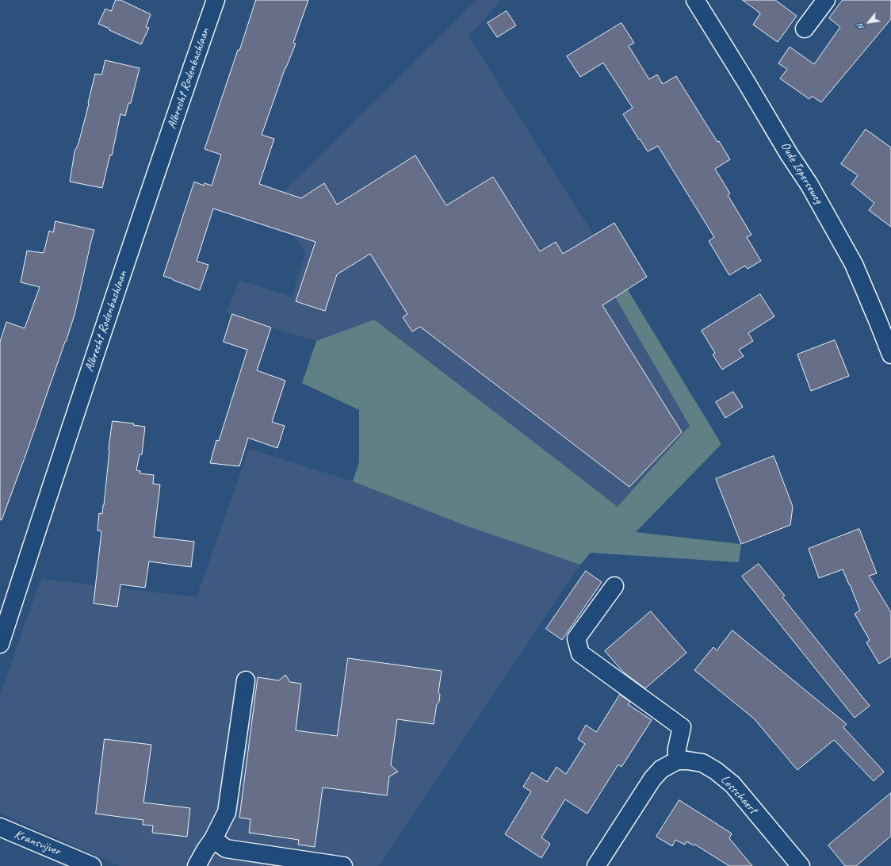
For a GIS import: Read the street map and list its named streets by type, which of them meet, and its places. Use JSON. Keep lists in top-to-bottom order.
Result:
{
  "streets": {
    "street": [
      "Albrecht Rodenbachlaan",
      "Oude Ieperseweg",
      "Losschaert",
      "Kransvijver"
    ]
  },
  "north": "bottom left"
}
